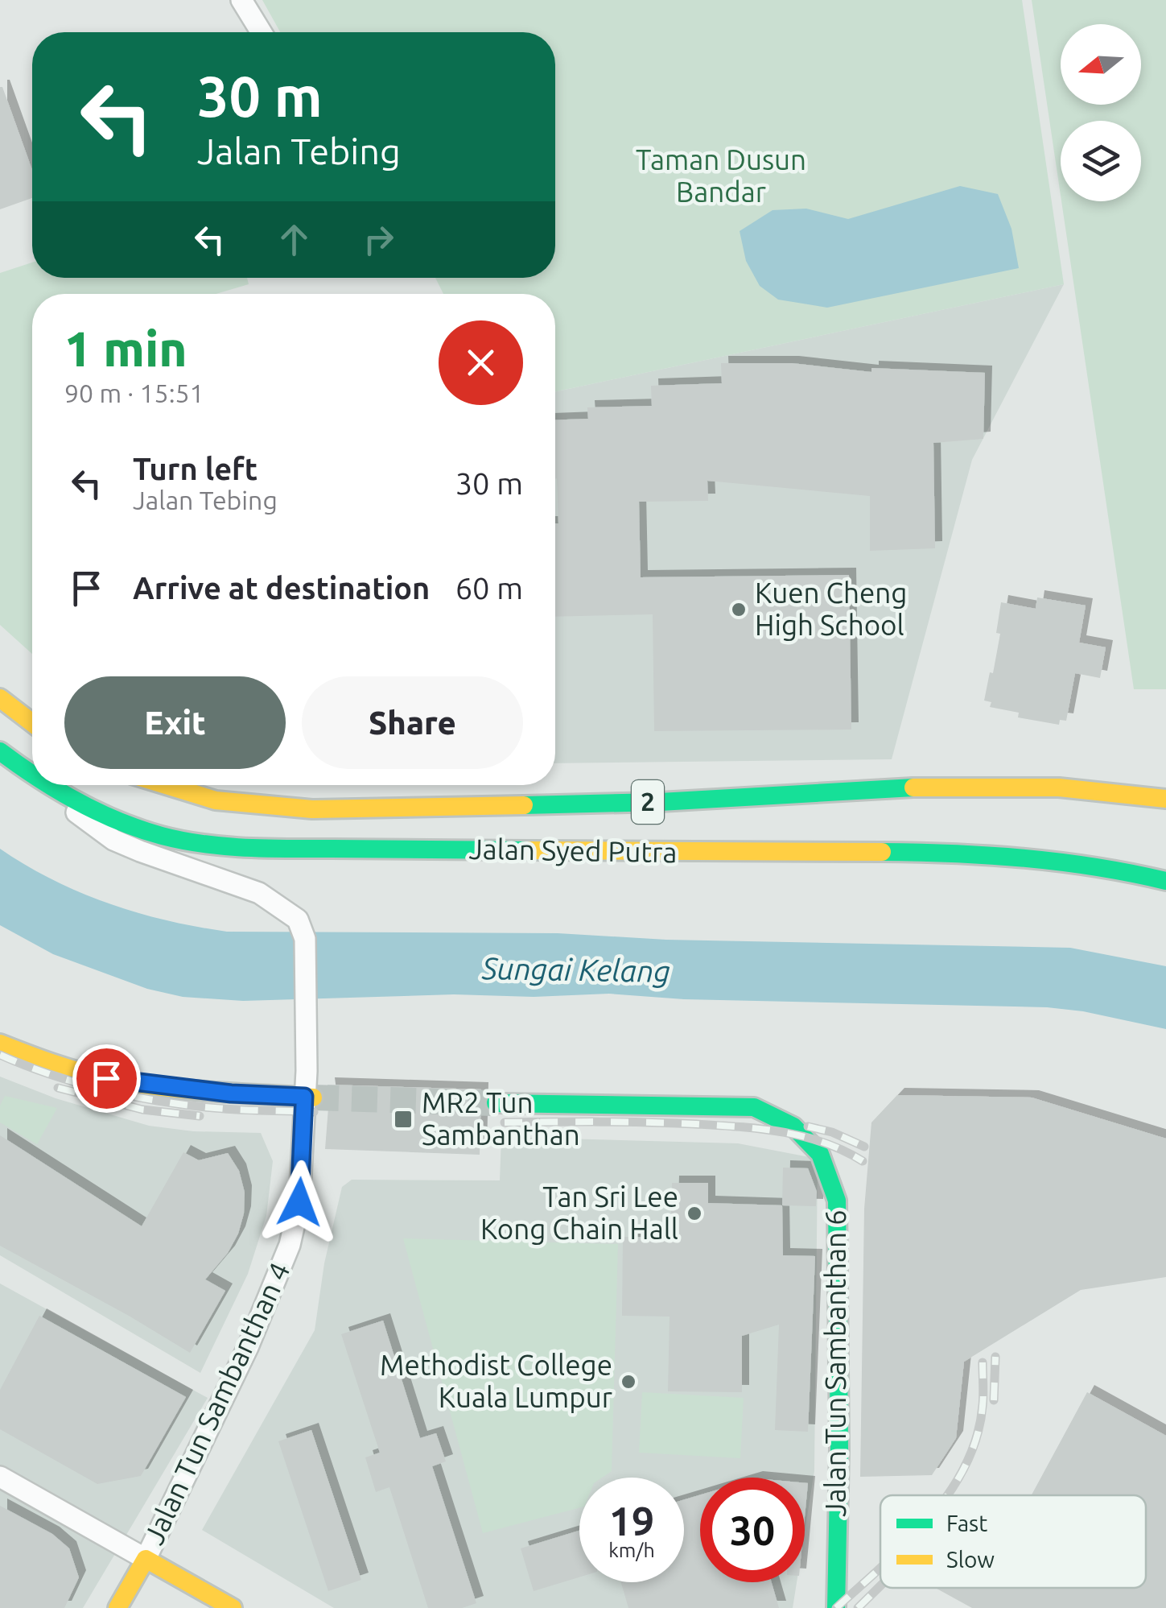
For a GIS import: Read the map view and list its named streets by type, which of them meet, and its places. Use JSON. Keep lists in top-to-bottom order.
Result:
{
  "streets": {
    "main road": [
      "2",
      "Jalan Syed Putra",
      "Jalan Tun Sambanthan 6",
      "Jalan Tun Sambanthan 4"
    ]
  },
  "crossings": [
    ["Jalan Syed Putra", "Jalan Tun Sambanthan 4"]
  ],
  "water": ["Sungai Kelang"],
  "parks": ["Taman Dusun Bandar"],
  "places": {
    "other": ["Kuen Cheng High School", "Tan Sri Lee Kong Chain Hall", "Methodist College Kuala Lumpur"],
    "transit": ["MR2 Tun Sambanthan"]
  },
  "legend": ["Fast", "Slow"],
  "north": "left",
  "page": {
    "turn": ["30 m", "Jalan Tebing"],
    "heading": ["1 min", "90 m · 15:51"],
    "list": [
      {
        "name": "Turn left",
        "note": "Jalan Tebing",
        "value": "30 m"
      },
      {
        "name": "Arrive at destination",
        "value": "60 m"
      }
    ],
    "buttons": ["Exit", "Share"],
    "speed": "19 km/h",
    "limit": "30"
  }
}
